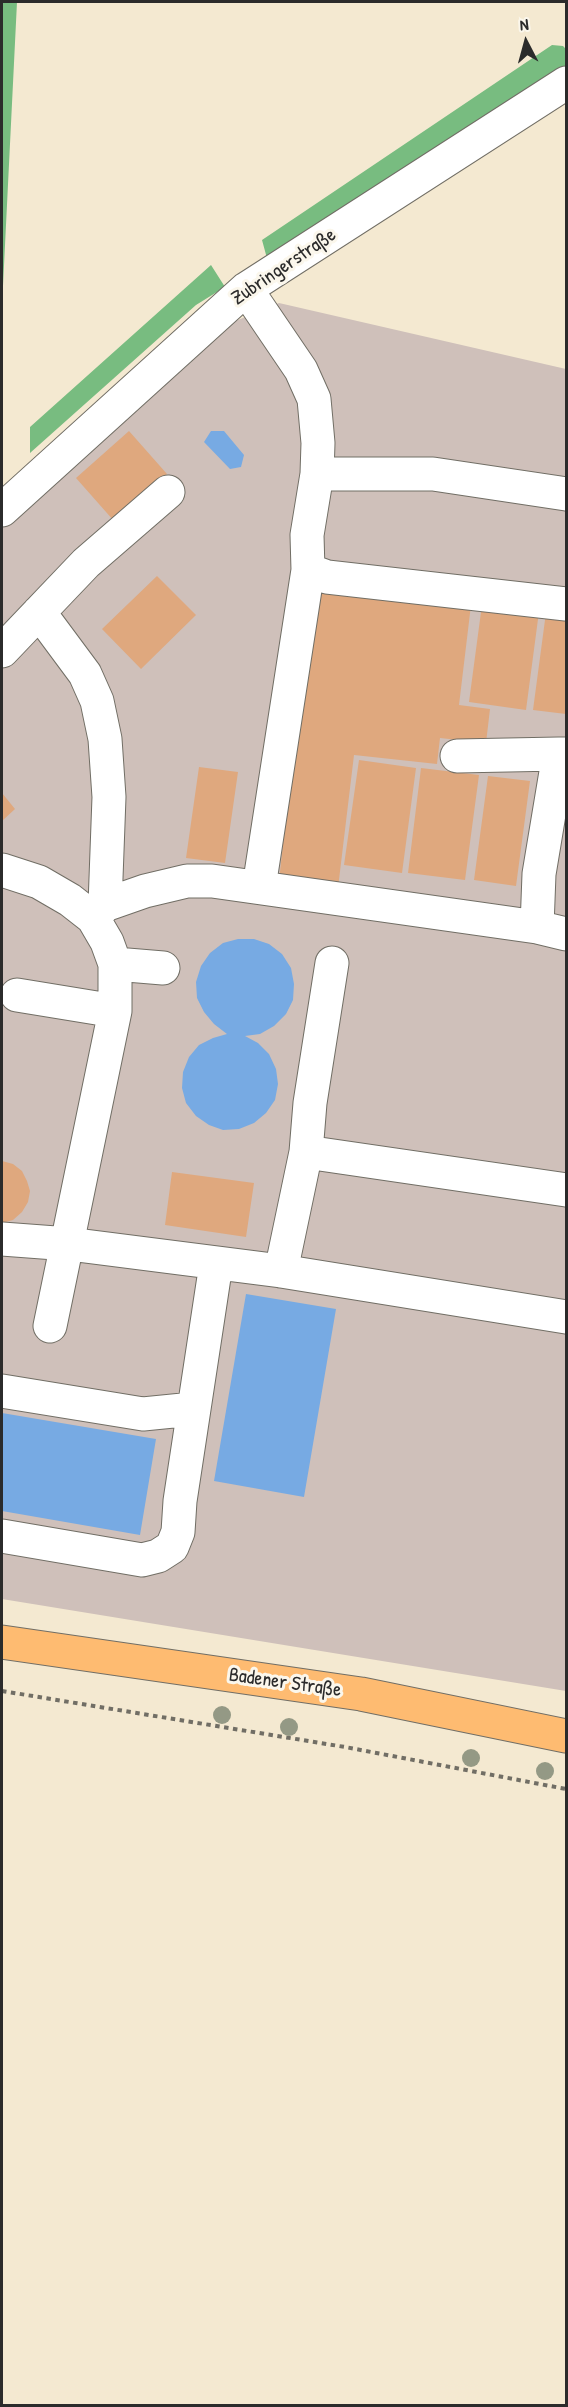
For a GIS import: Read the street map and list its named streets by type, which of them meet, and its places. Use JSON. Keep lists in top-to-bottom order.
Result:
{
  "streets": {
    "main road": ["Badener Straße"],
    "street": ["Zubringerstraße"]
  },
  "north": "top"
}
